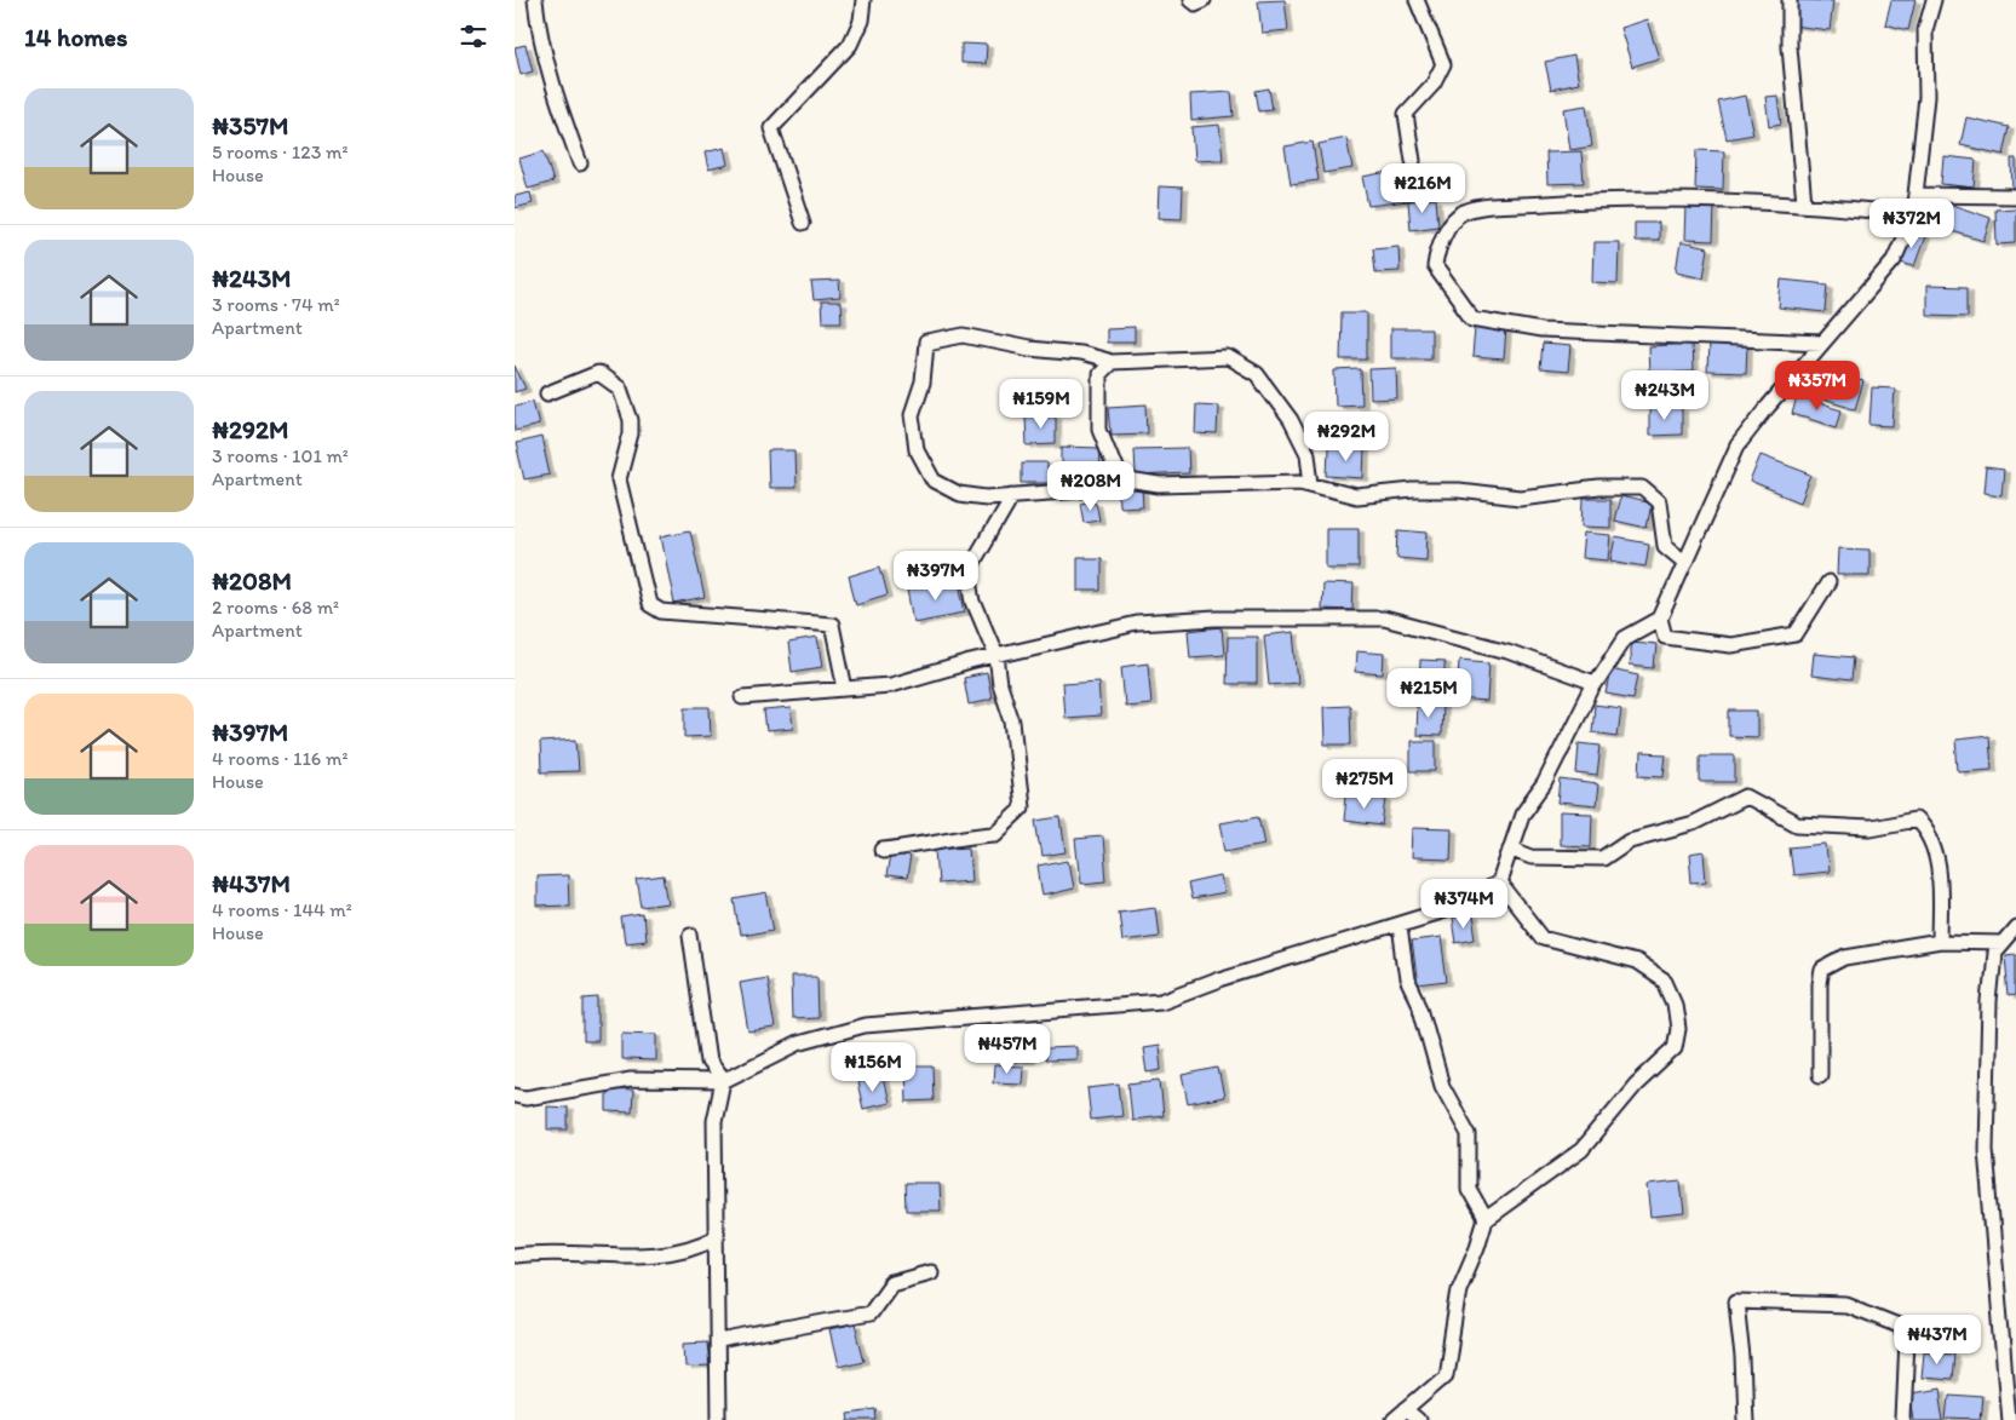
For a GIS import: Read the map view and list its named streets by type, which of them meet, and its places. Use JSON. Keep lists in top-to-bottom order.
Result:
{
  "page": {
    "heading": "14 homes",
    "list": [
      {
        "name": "₦357M",
        "note": "5 rooms · 123 m² · House"
      },
      {
        "name": "₦243M",
        "note": "3 rooms · 74 m² · Apartment"
      },
      {
        "name": "₦292M",
        "note": "3 rooms · 101 m² · Apartment"
      },
      {
        "name": "₦208M",
        "note": "2 rooms · 68 m² · Apartment"
      },
      {
        "name": "₦397M",
        "note": "4 rooms · 116 m² · House"
      },
      {
        "name": "₦437M",
        "note": "4 rooms · 144 m² · House"
      }
    ],
    "price": [
      "₦216M",
      "₦372M",
      "₦357M",
      "₦243M",
      "₦159M",
      "₦292M",
      "₦208M",
      "₦397M",
      "₦215M",
      "₦275M",
      "₦374M",
      "₦457M",
      "₦156M",
      "₦437M"
    ]
  }
}
